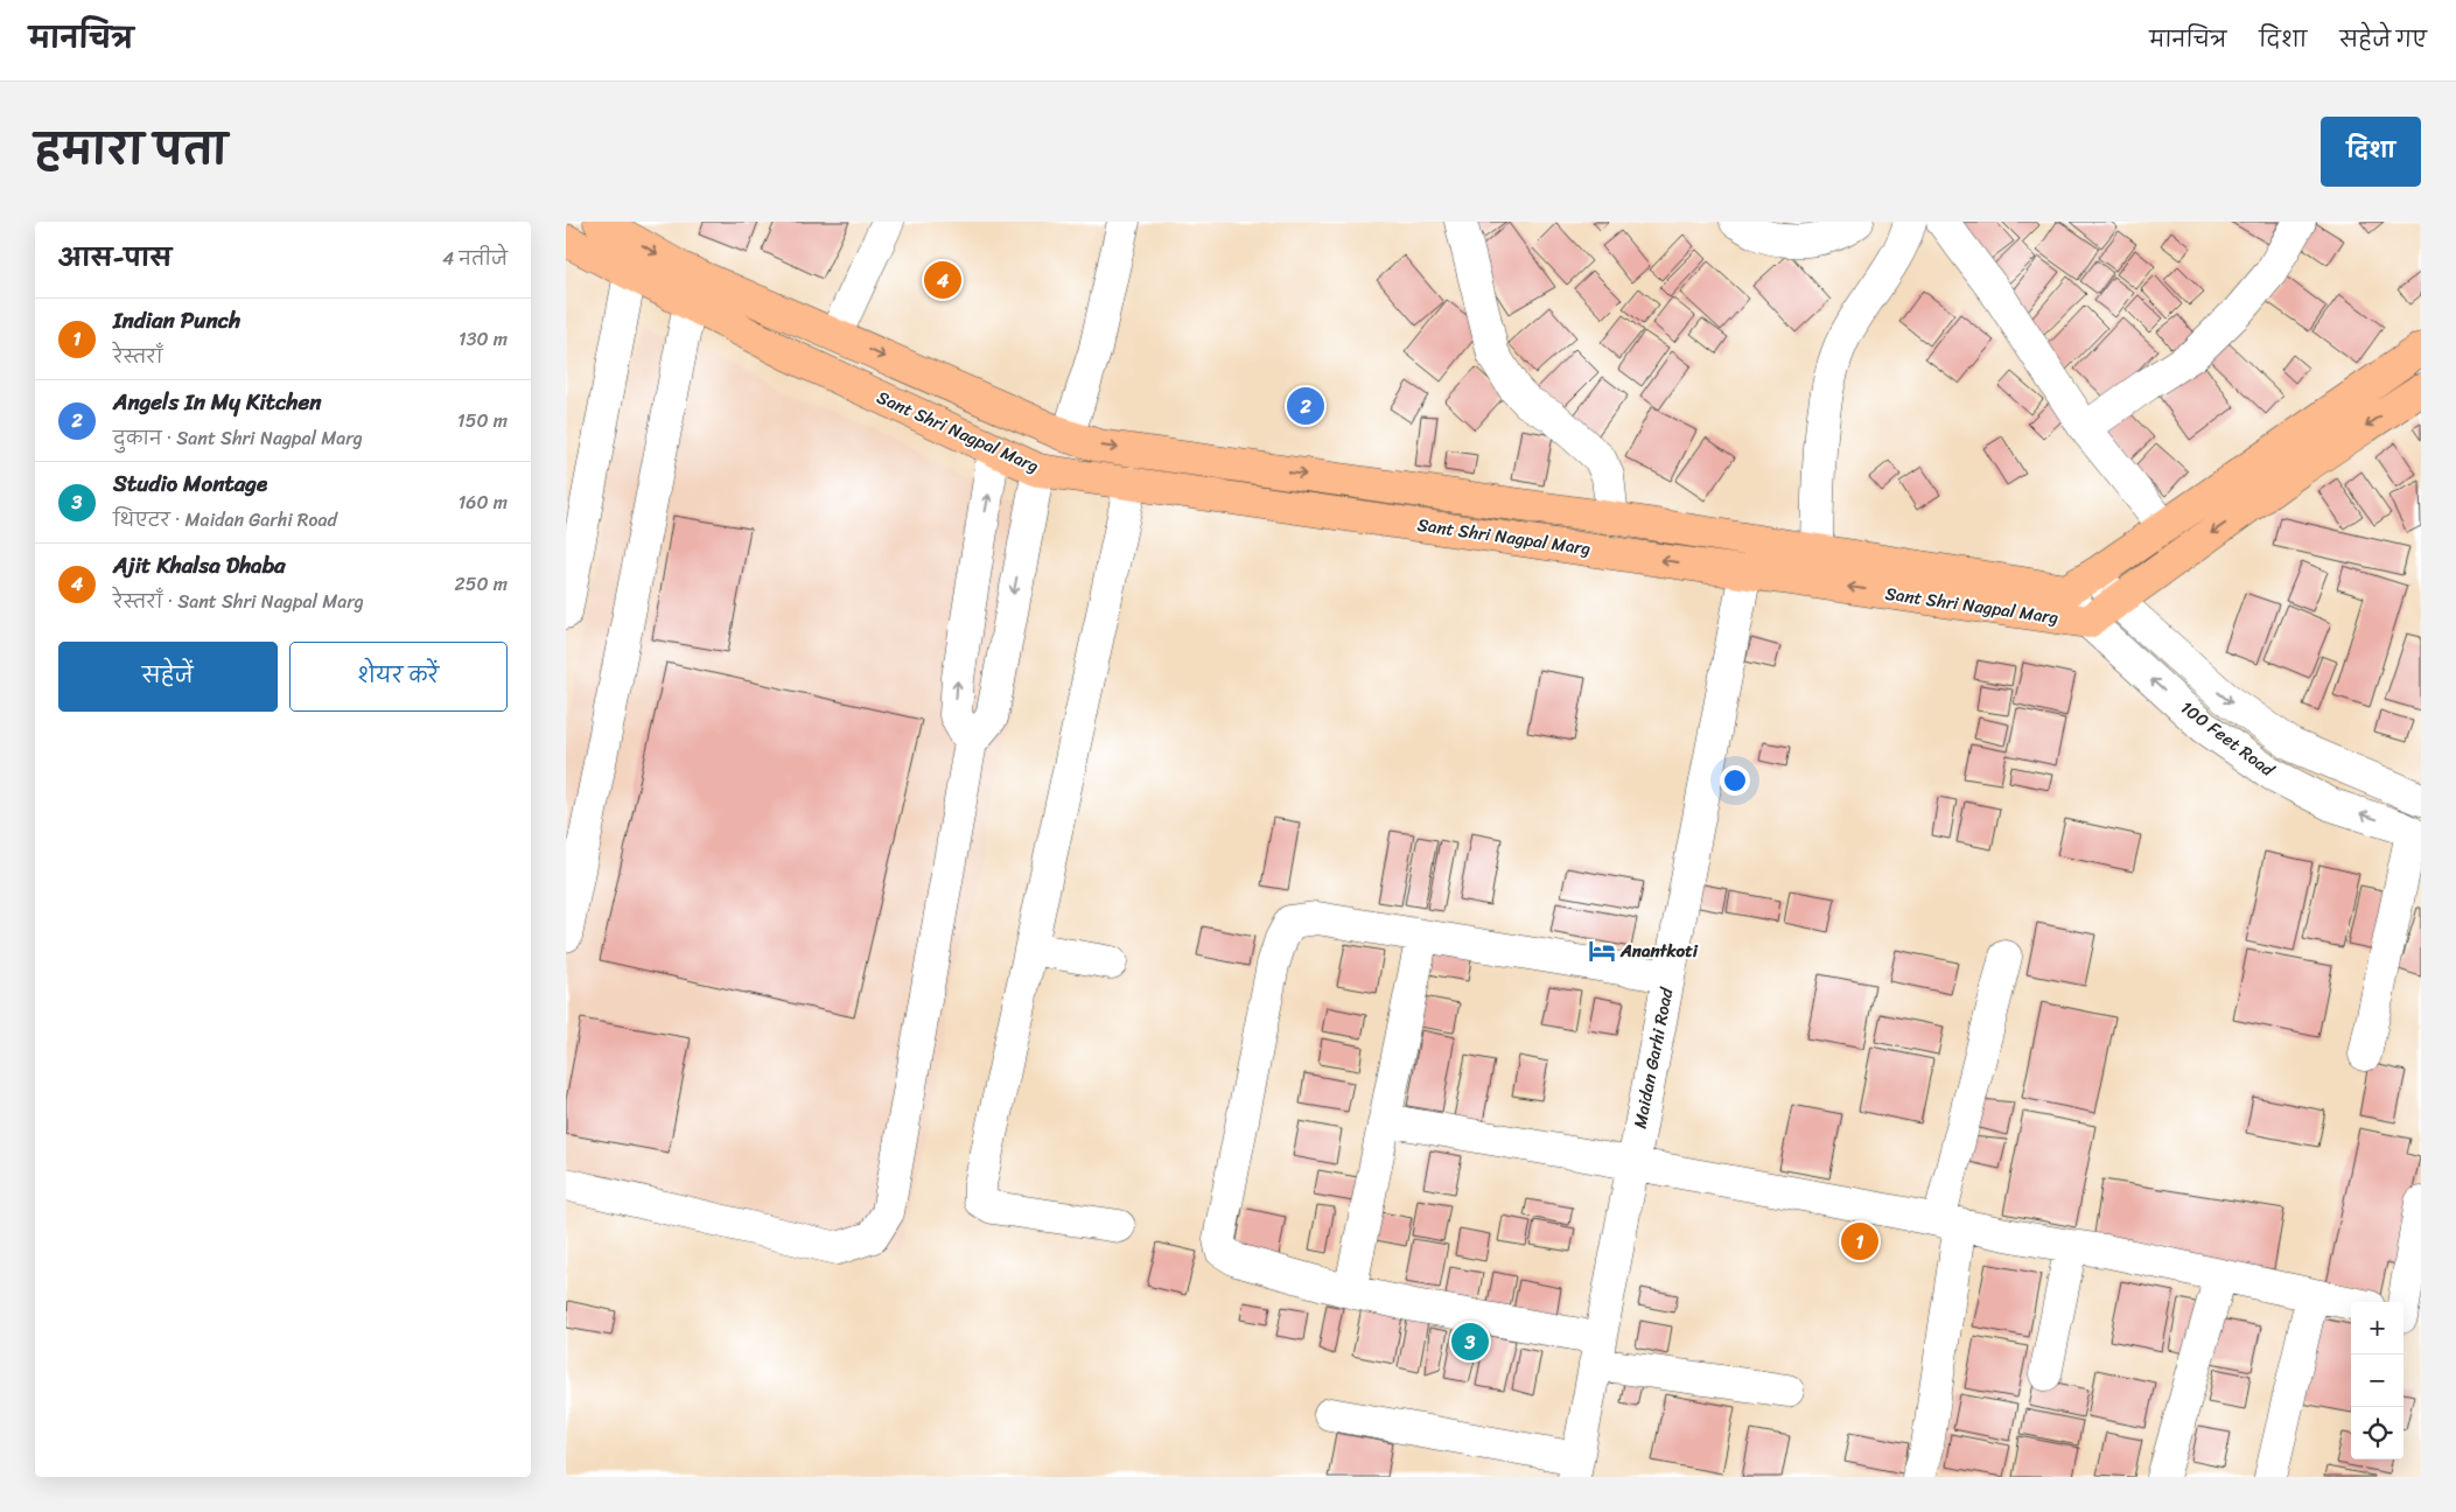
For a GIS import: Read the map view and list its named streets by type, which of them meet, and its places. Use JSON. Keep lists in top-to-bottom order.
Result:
{
  "streets": {
    "main road": ["Sant Shri Nagpal Marg"],
    "street": ["100 Feet Road", "Maidan Garhi Road"]
  },
  "crossings": [
    ["Sant Shri Nagpal Marg", "100 Feet Road"],
    ["Sant Shri Nagpal Marg", "Maidan Garhi Road"]
  ],
  "places": {
    "hotel": ["Anantkoti"]
  },
  "page": {
    "header": "मानचित्र",
    "nav": ["मानचित्र", "दिशा", "सहेजे गए"],
    "title": "हमारा पता",
    "buttons": [
      "दिशा",
      ["सहेजें", "शेयर करें"]
    ],
    "heading": ["आस-पास", "4 नतीजे"],
    "pins": [
      "4",
      "2",
      "1",
      "3"
    ],
    "list": [
      {
        "mark": "1",
        "name": "Indian Punch",
        "note": "रेस्तराँ",
        "value": "130 m"
      },
      {
        "mark": "2",
        "name": "Angels In My Kitchen",
        "note": "दुकान · Sant Shri Nagpal Marg",
        "value": "150 m"
      },
      {
        "mark": "3",
        "name": "Studio Montage",
        "note": "थिएटर · Maidan Garhi Road",
        "value": "160 m"
      },
      {
        "mark": "4",
        "name": "Ajit Khalsa Dhaba",
        "note": "रेस्तराँ · Sant Shri Nagpal Marg",
        "value": "250 m"
      }
    ],
    "map_buttons": ["+", "−"]
  }
}
